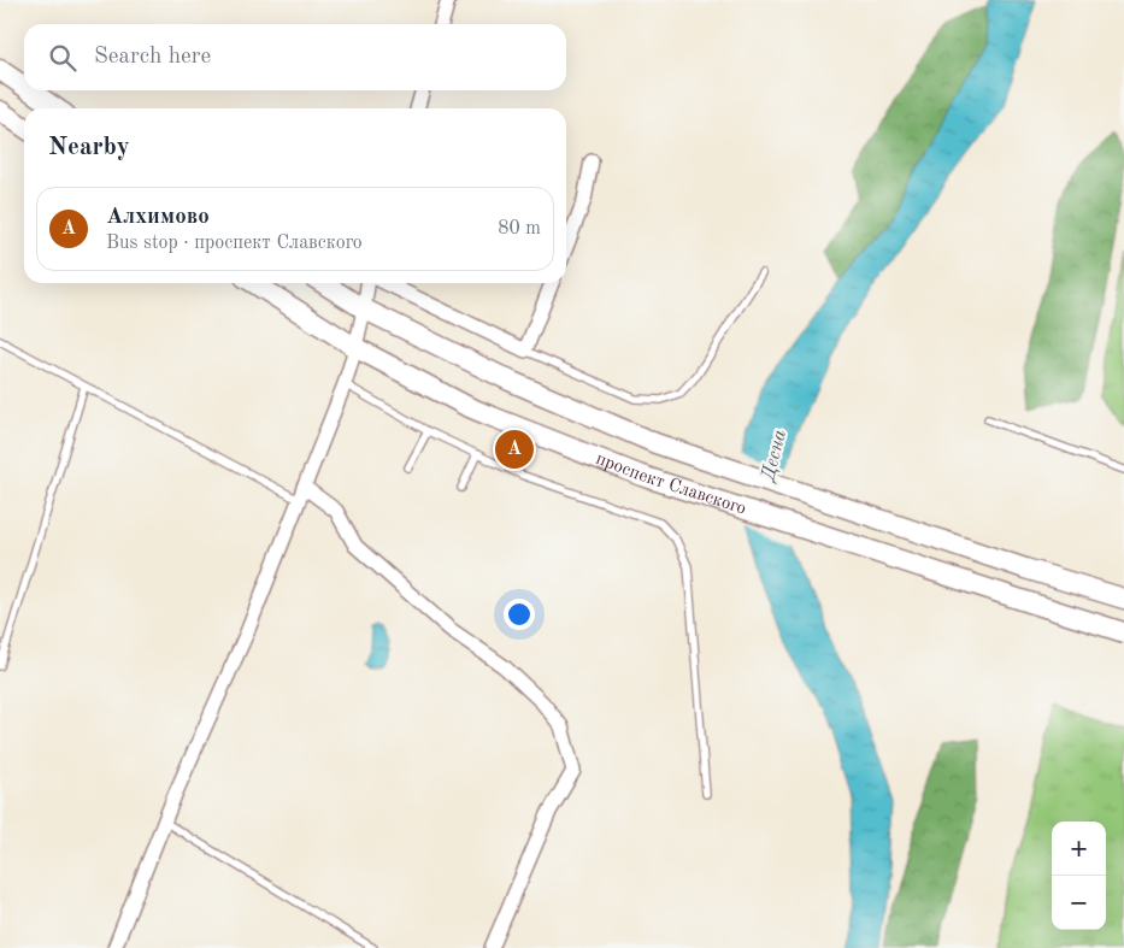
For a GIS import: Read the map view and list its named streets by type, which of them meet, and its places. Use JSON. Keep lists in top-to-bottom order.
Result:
{
  "streets": {
    "main road": ["проспект Славского"]
  },
  "water": ["Десна"],
  "page": {
    "search": "Search here",
    "heading": "Nearby",
    "list": [
      {
        "mark": "A",
        "name": "Алхимово",
        "note": "Bus stop · проспект Славского",
        "value": "80 m"
      }
    ],
    "pins": "A",
    "map_buttons": ["+", "−"]
  }
}
